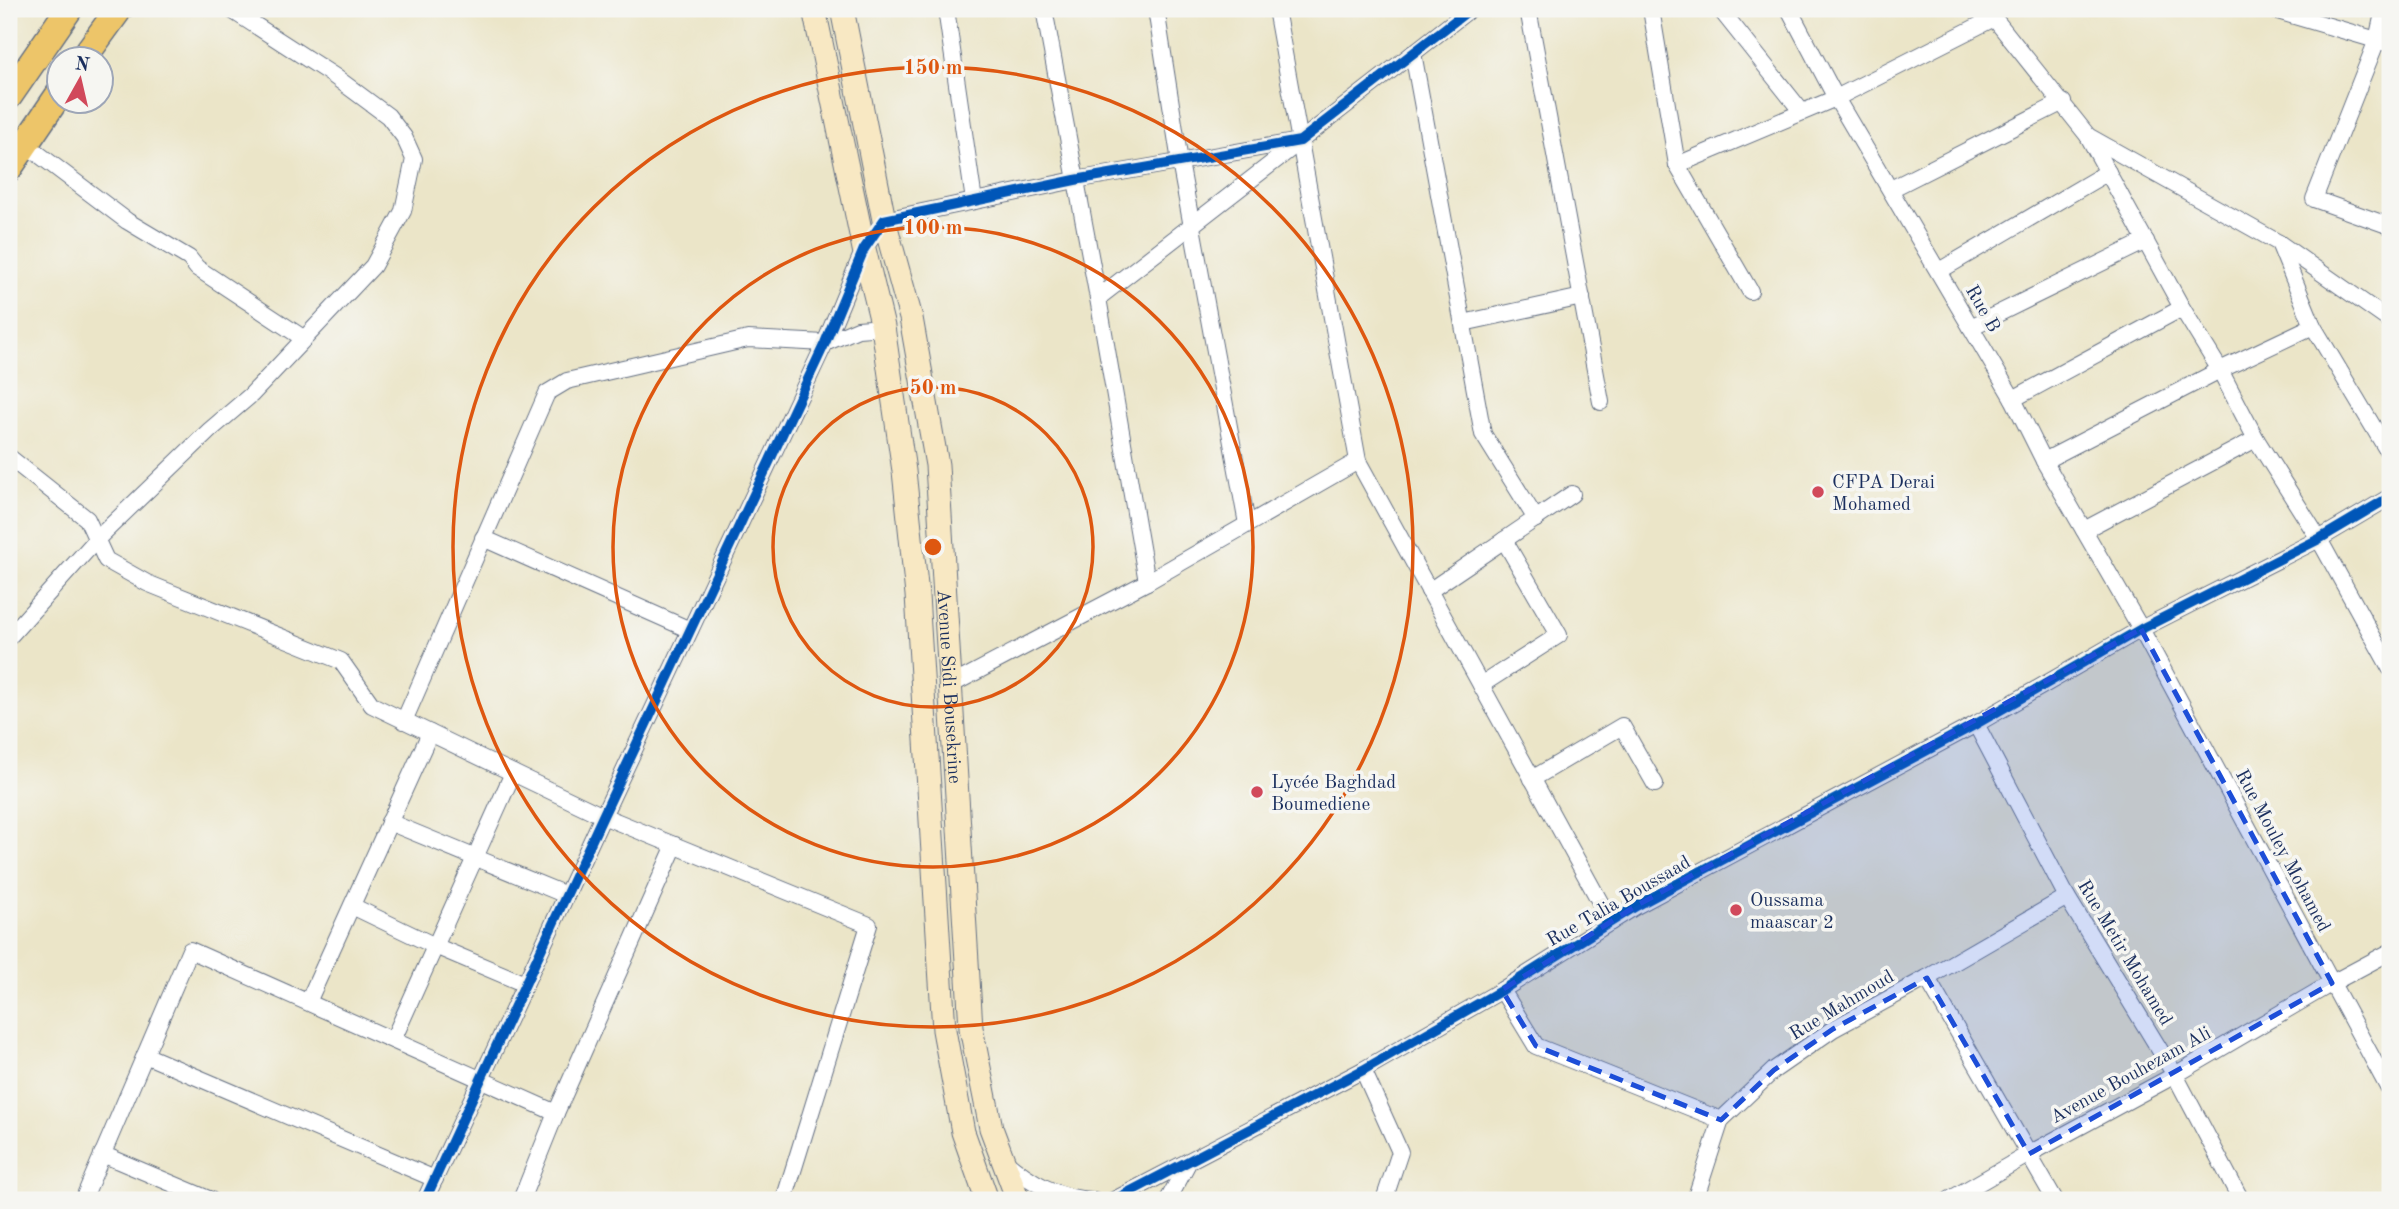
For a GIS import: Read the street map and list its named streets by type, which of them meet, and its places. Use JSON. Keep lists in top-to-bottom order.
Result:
{
  "streets": {
    "main road": ["Avenue Sidi Bousekrine"],
    "street": [
      "Rue B",
      "Rue Mouley Mohamed",
      "Rue Talia Boussaad",
      "Rue Metir Mohamed",
      "Rue Mahmoud",
      "Avenue Bouhezam Ali"
    ]
  },
  "crossings": [
    ["Rue B", "Rue Mouley Mohamed"],
    ["Rue B", "Rue Talia Boussaad"],
    ["Rue Mouley Mohamed", "Rue Talia Boussaad"],
    ["Rue Mouley Mohamed", "Avenue Bouhezam Ali"],
    ["Rue Talia Boussaad", "Rue Metir Mohamed"],
    ["Rue Metir Mohamed", "Rue Mahmoud"],
    ["Rue Metir Mohamed", "Avenue Bouhezam Ali"]
  ],
  "places": ["CFPA Derai Mohamed", "Lycée Baghdad Boumediene", "Oussama maascar 2"],
  "north": "top",
  "rings": ["150 m", "100 m", "50 m"]
}
